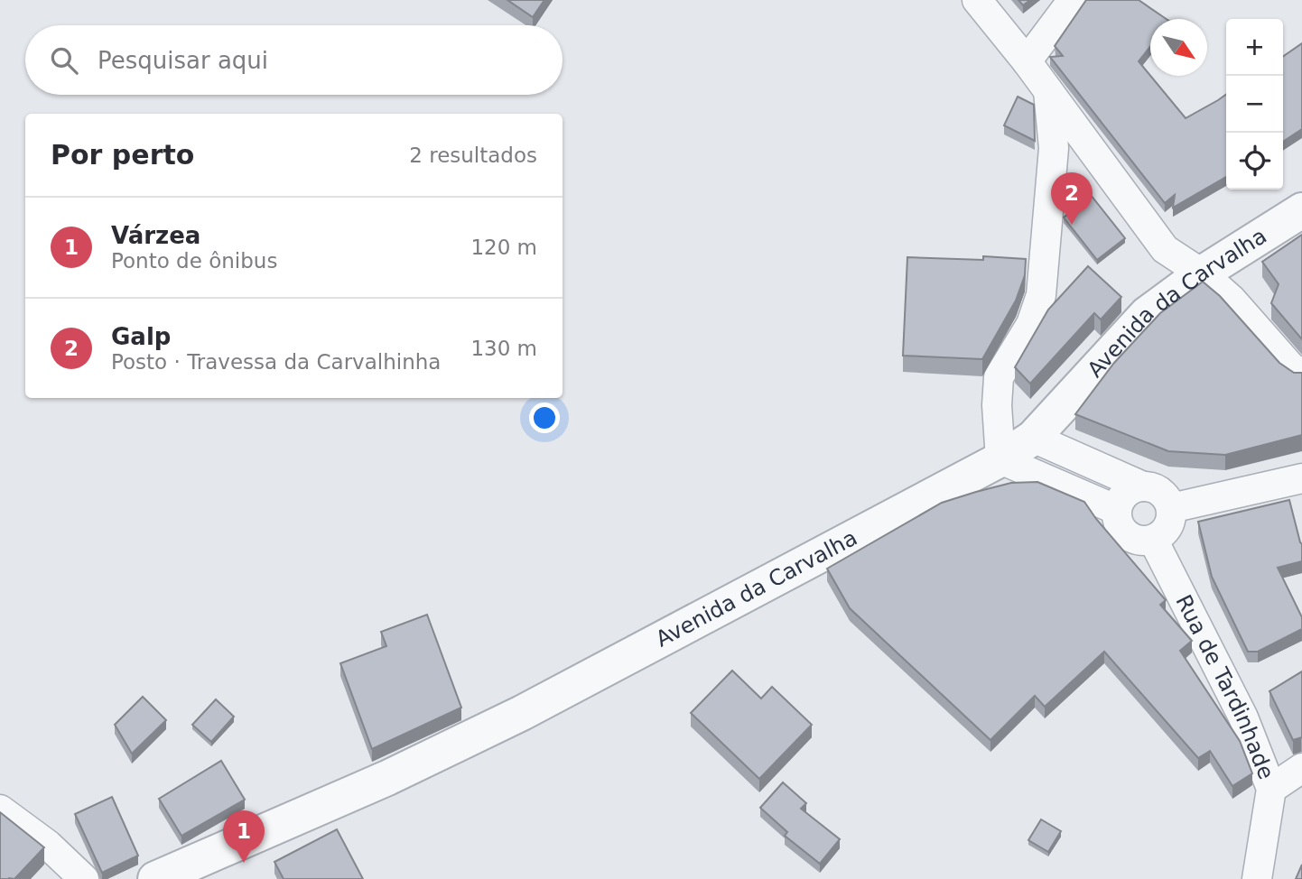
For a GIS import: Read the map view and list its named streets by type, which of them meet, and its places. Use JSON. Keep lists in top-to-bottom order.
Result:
{
  "streets": {
    "street": ["Avenida da Carvalha", "Rua de Tardinhade"]
  },
  "north": "bottom right",
  "page": {
    "map_buttons": ["+", "−"],
    "search": "Pesquisar aqui",
    "heading": ["Por perto", "2 resultados"],
    "pins": ["2", "1"],
    "list": [
      {
        "mark": "1",
        "name": "Várzea",
        "note": "Ponto de ônibus",
        "value": "120 m"
      },
      {
        "mark": "2",
        "name": "Galp",
        "note": "Posto · Travessa da Carvalhinha",
        "value": "130 m"
      }
    ]
  }
}
